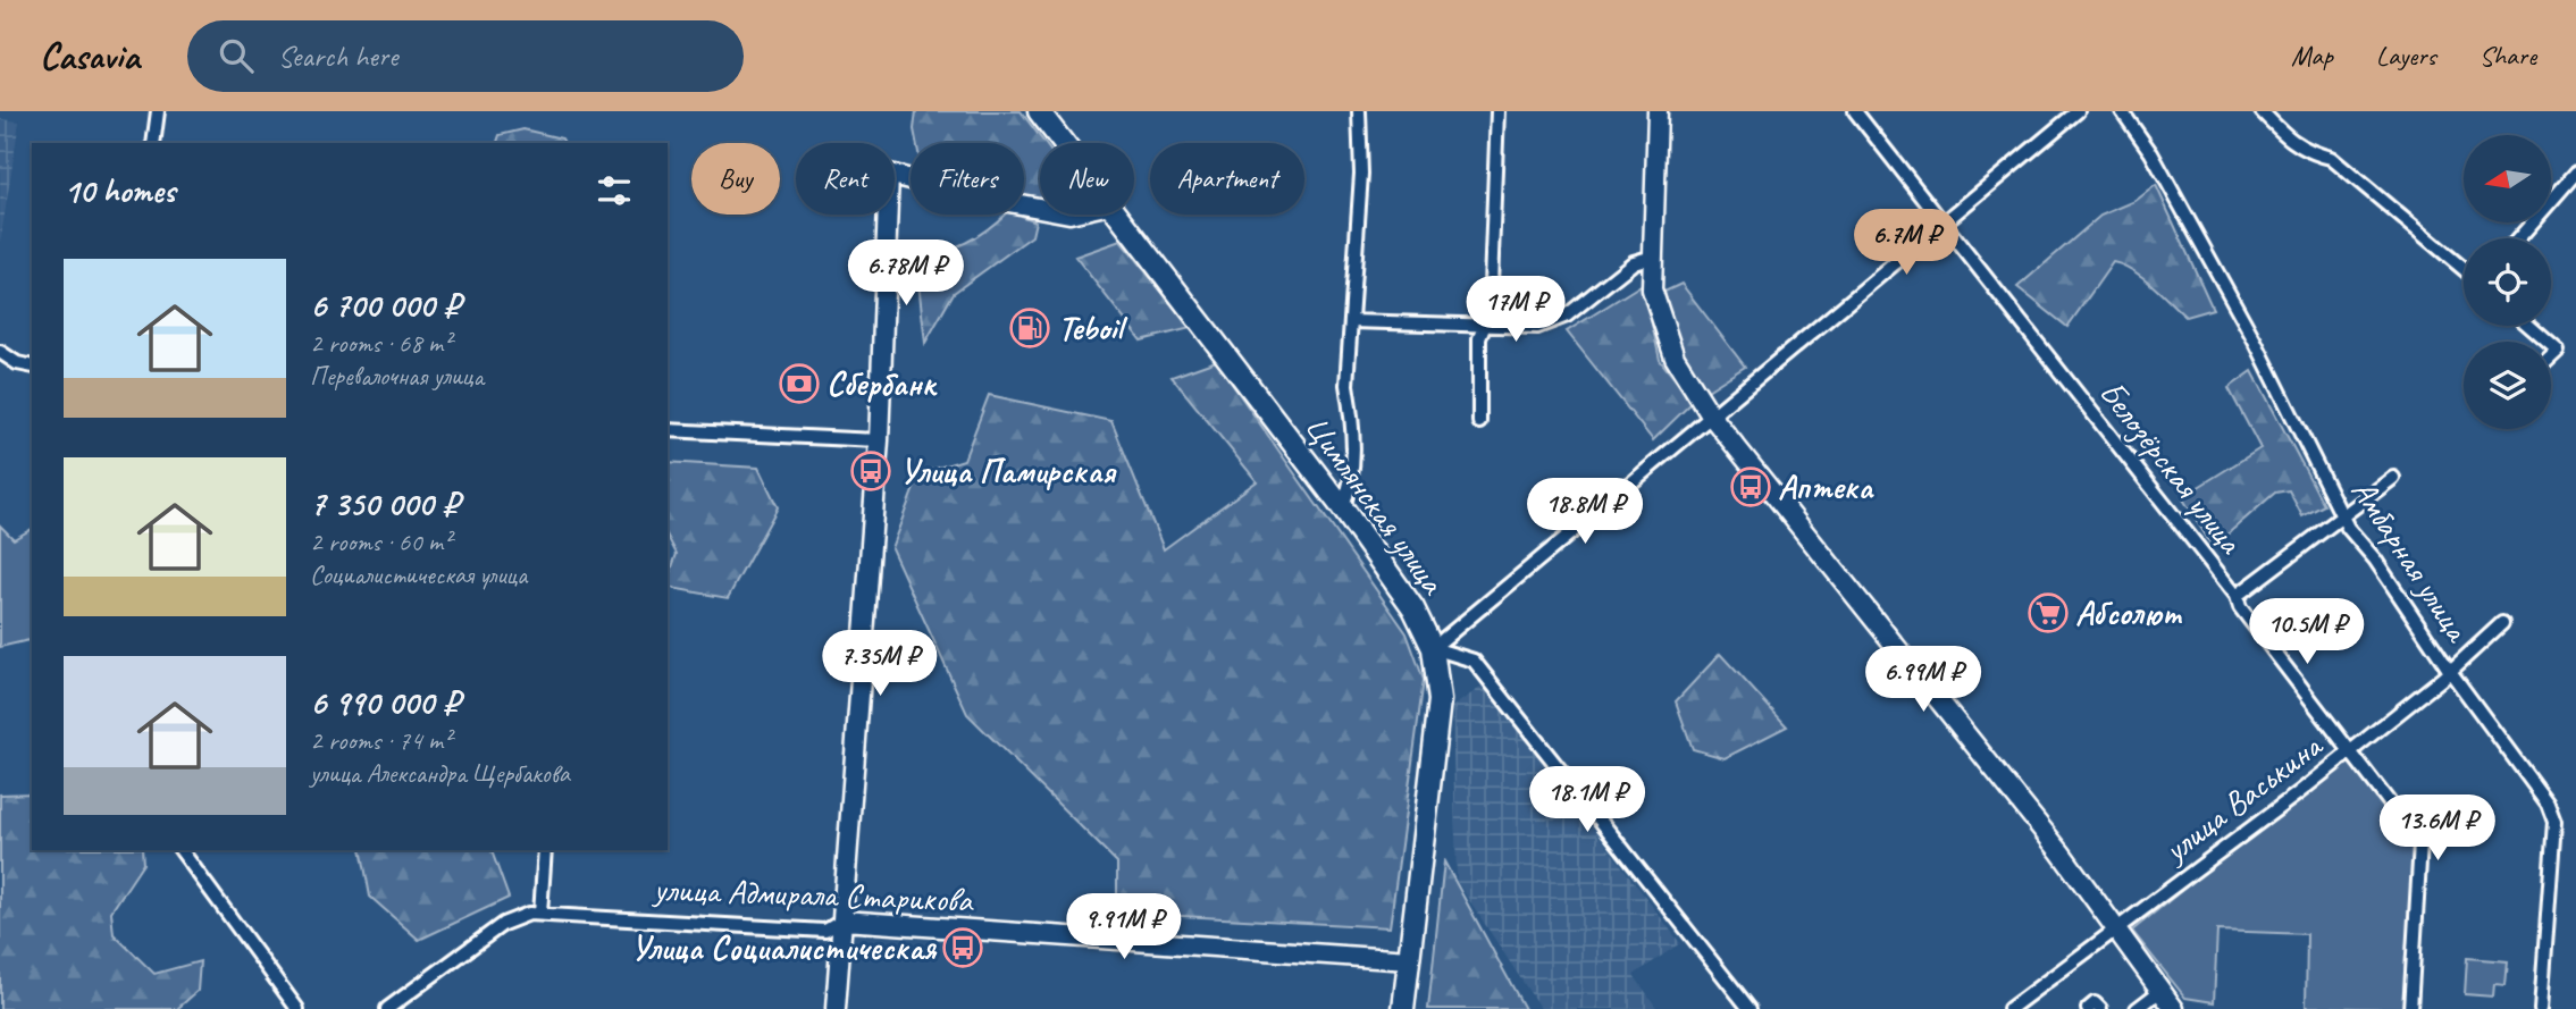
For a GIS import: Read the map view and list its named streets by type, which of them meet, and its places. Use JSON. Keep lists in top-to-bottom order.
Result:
{
  "streets": {
    "main road": ["Цимлянская улица"],
    "street": [
      "Белозёрская улица",
      "Амбарная улица",
      "улица Васькина",
      "улица Адмирала Старикова"
    ]
  },
  "crossings": [
    ["Белозёрская улица", "улица Васькина"],
    ["Цимлянская улица", "улица Адмирала Старикова"],
    ["Амбарная улица", "улица Васькина"]
  ],
  "places": {
    "fuel station": ["Teboil"],
    "bank": ["Сбербанк"],
    "bus stop": ["Улица Памирская", "Аптека", "Улица Социалистическая"],
    "supermarket": ["Абсолют"]
  },
  "north": "left",
  "page": {
    "header": "Casavia",
    "search": "Search here",
    "nav": ["Map", "Layers", "Share"],
    "chip": [
      "Buy",
      "Rent",
      "Filters",
      "New",
      "Apartment"
    ],
    "heading": "10 homes",
    "price": [
      "6.7M ₽",
      "6.78M ₽",
      "17M ₽",
      "18.8M ₽",
      "10.5M ₽",
      "7.35M ₽",
      "6.99M ₽",
      "18.1M ₽",
      "13.6M ₽",
      "9.91M ₽"
    ],
    "list": [
      {
        "name": "6 700 000 ₽",
        "note": "2 rooms · 68 m² · Перевалочная улица"
      },
      {
        "name": "7 350 000 ₽",
        "note": "2 rooms · 60 m² · Социалистическая улица"
      },
      {
        "name": "6 990 000 ₽",
        "note": "2 rooms · 74 m² · улица Александра Щербакова"
      }
    ]
  }
}
